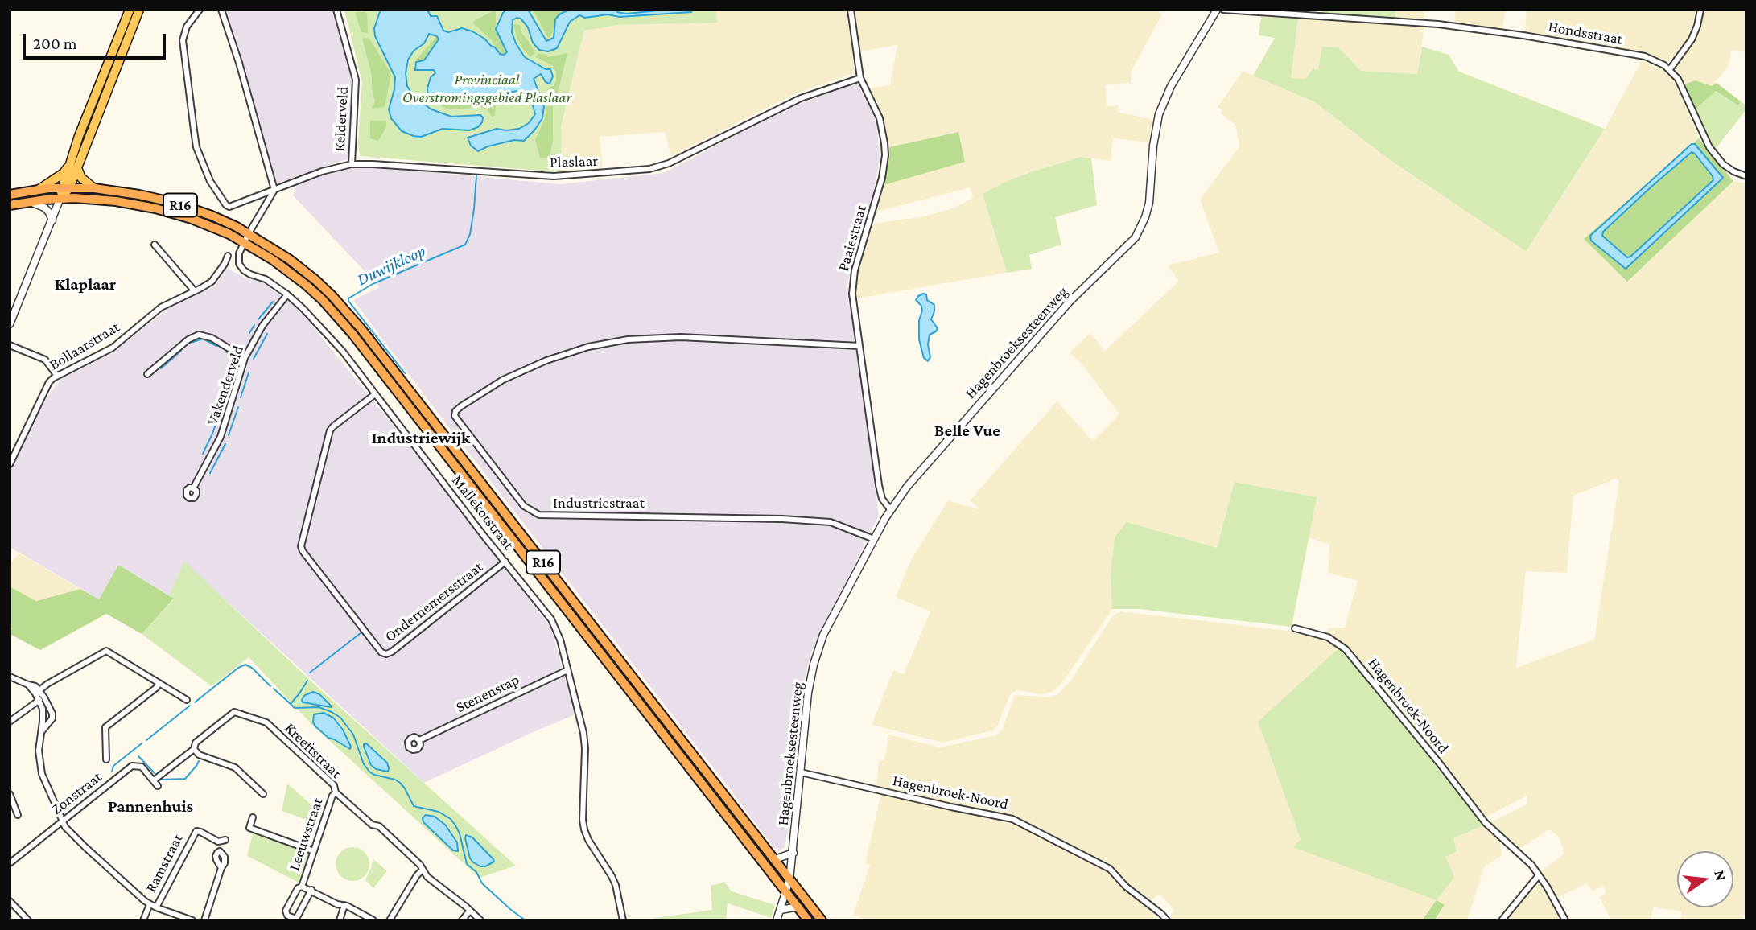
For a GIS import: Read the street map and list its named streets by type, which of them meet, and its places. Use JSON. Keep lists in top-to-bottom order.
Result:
{
  "streets": {
    "highway": ["R16"],
    "street": [
      "Hondsstraat",
      "Kelderveld",
      "Plaslaar",
      "Paaiestraat",
      "Hagenbroeksesteenweg",
      "Bollaarstraat",
      "Vakenderveld",
      "Industriestraat",
      "Mallekotstraat",
      "Ondernemersstraat",
      "Stenenstap",
      "Hagenbroek-Noord",
      "Kreeftstraat",
      "Zonstraat",
      "Leeuwstraat",
      "Ramstraat"
    ]
  },
  "crossings": [
    ["Kelderveld", "Plaslaar"],
    ["Plaslaar", "Paaiestraat"],
    ["R16", "Hagenbroeksesteenweg"],
    ["R16", "Mallekotstraat"],
    ["Paaiestraat", "Hagenbroeksesteenweg"],
    ["Paaiestraat", "Industriestraat"],
    ["Hagenbroeksesteenweg", "Industriestraat"],
    ["Hagenbroeksesteenweg", "Hagenbroek-Noord"],
    ["Vakenderveld", "Mallekotstraat"],
    ["Mallekotstraat", "Ondernemersstraat"],
    ["Mallekotstraat", "Stenenstap"],
    ["Kreeftstraat", "Zonstraat"],
    ["Kreeftstraat", "Leeuwstraat"]
  ],
  "districts": [
    "Klaplaar",
    "Belle Vue",
    "Industriewijk",
    "Pannenhuis"
  ],
  "water": ["Duwijkloop"],
  "parks": ["Provinciaal Overstromingsgebied Plaslaar"],
  "scale_bar": "200 m",
  "north": "right"
}
